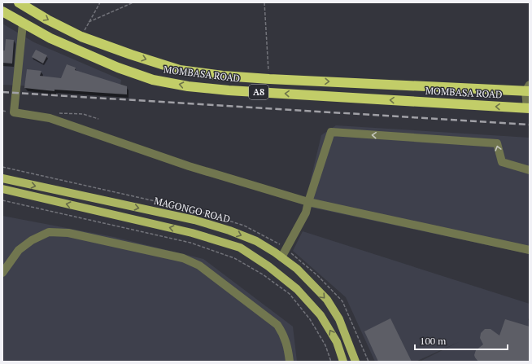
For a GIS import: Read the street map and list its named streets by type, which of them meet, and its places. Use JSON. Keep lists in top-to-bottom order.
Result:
{
  "streets": {
    "highway": ["MOMBASA ROAD", "A8"],
    "main road": ["MAGONGO ROAD"]
  },
  "scale_bar": "100 m"
}
